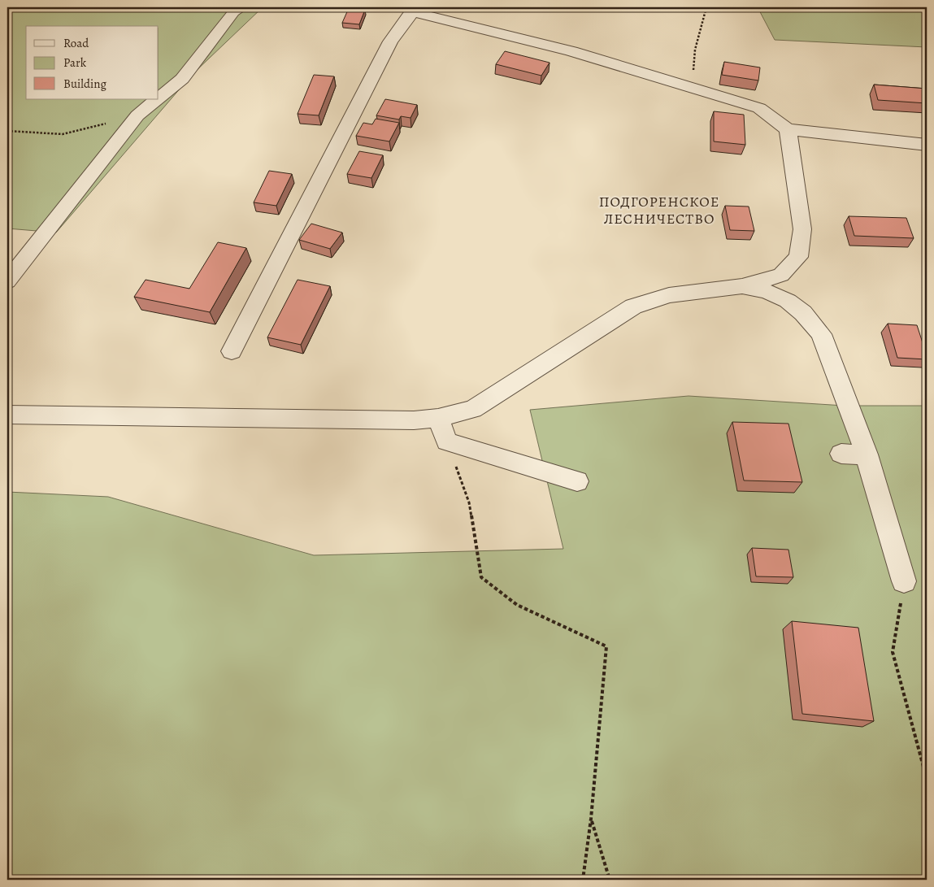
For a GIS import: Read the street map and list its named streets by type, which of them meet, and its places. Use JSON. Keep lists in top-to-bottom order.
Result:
{
  "districts": ["ПОДГОРЕНСКОЕ ЛЕСНИЧЕСТВО"],
  "legend": ["Road", "Park", "Building"]
}
